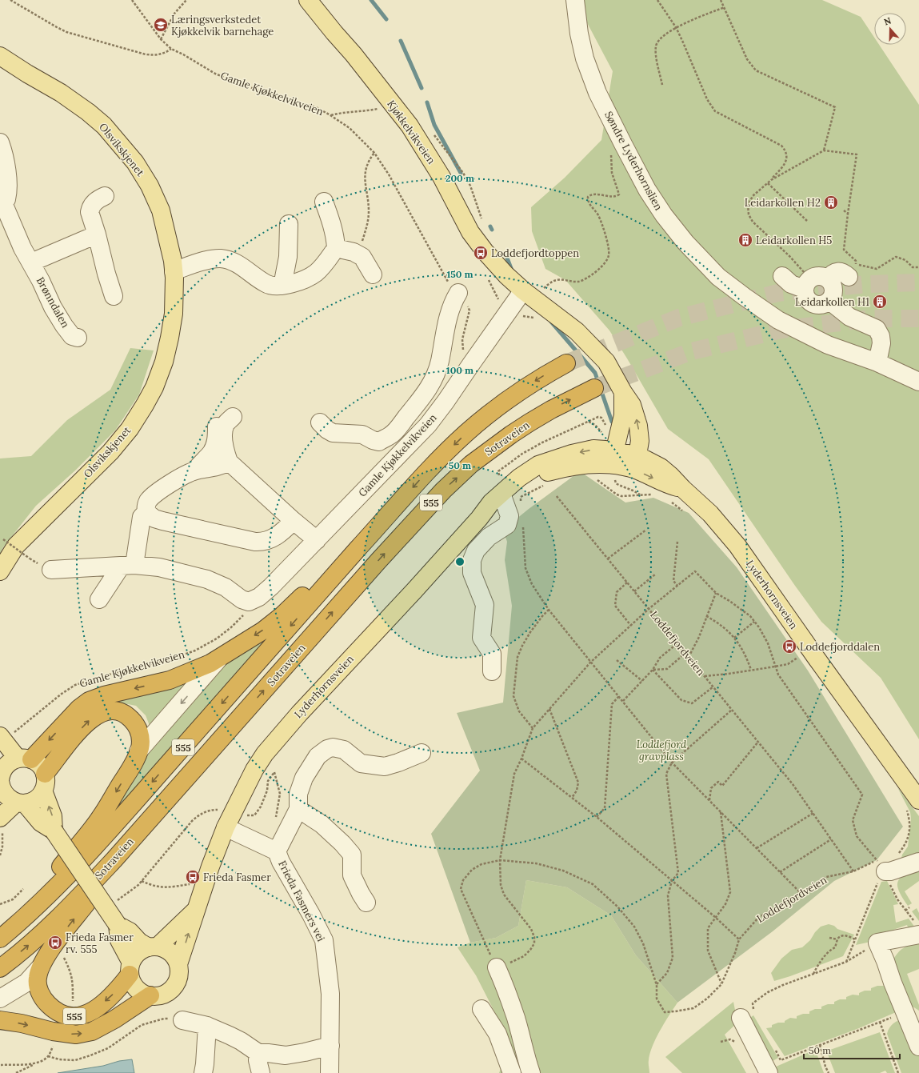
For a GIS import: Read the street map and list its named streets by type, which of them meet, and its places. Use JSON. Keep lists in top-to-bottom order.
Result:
{
  "streets": {
    "highway": ["Sotraveien", "555"],
    "main road": ["Kjøkkelvikveien", "Olsvikskjenet", "Lyderhornsveien"],
    "street": [
      "Gamle Kjøkkelvikveien",
      "Søndre Lyderhornslien",
      "Brønndalen",
      "Frieda Fasmers vei"
    ],
    "path": ["Loddefjordveien"]
  },
  "crossings": [
    ["Gamle Kjøkkelvikveien", "Kjøkkelvikveien"],
    ["Kjøkkelvikveien", "Lyderhornsveien"],
    ["Sotraveien", "555"],
    ["555", "Lyderhornsveien"],
    ["Lyderhornsveien", "Frieda Fasmers vei"]
  ],
  "parks": ["Loddefjord gravplass"],
  "places": {
    "school or university": ["Læringsverkstedet Kjøkkelvik barnehage"],
    "building": ["Leidarkollen H2", "Leidarkollen H5", "Leidarkollen H1"],
    "bus stop": [
      "Loddefjordtoppen",
      "Loddefjorddalen",
      "Frieda Fasmer",
      "Frieda Fasmer rv. 555"
    ]
  },
  "scale_bar": "50 m",
  "north": "top",
  "rings": [
    "200 m",
    "150 m",
    "100 m",
    "50 m"
  ]
}
